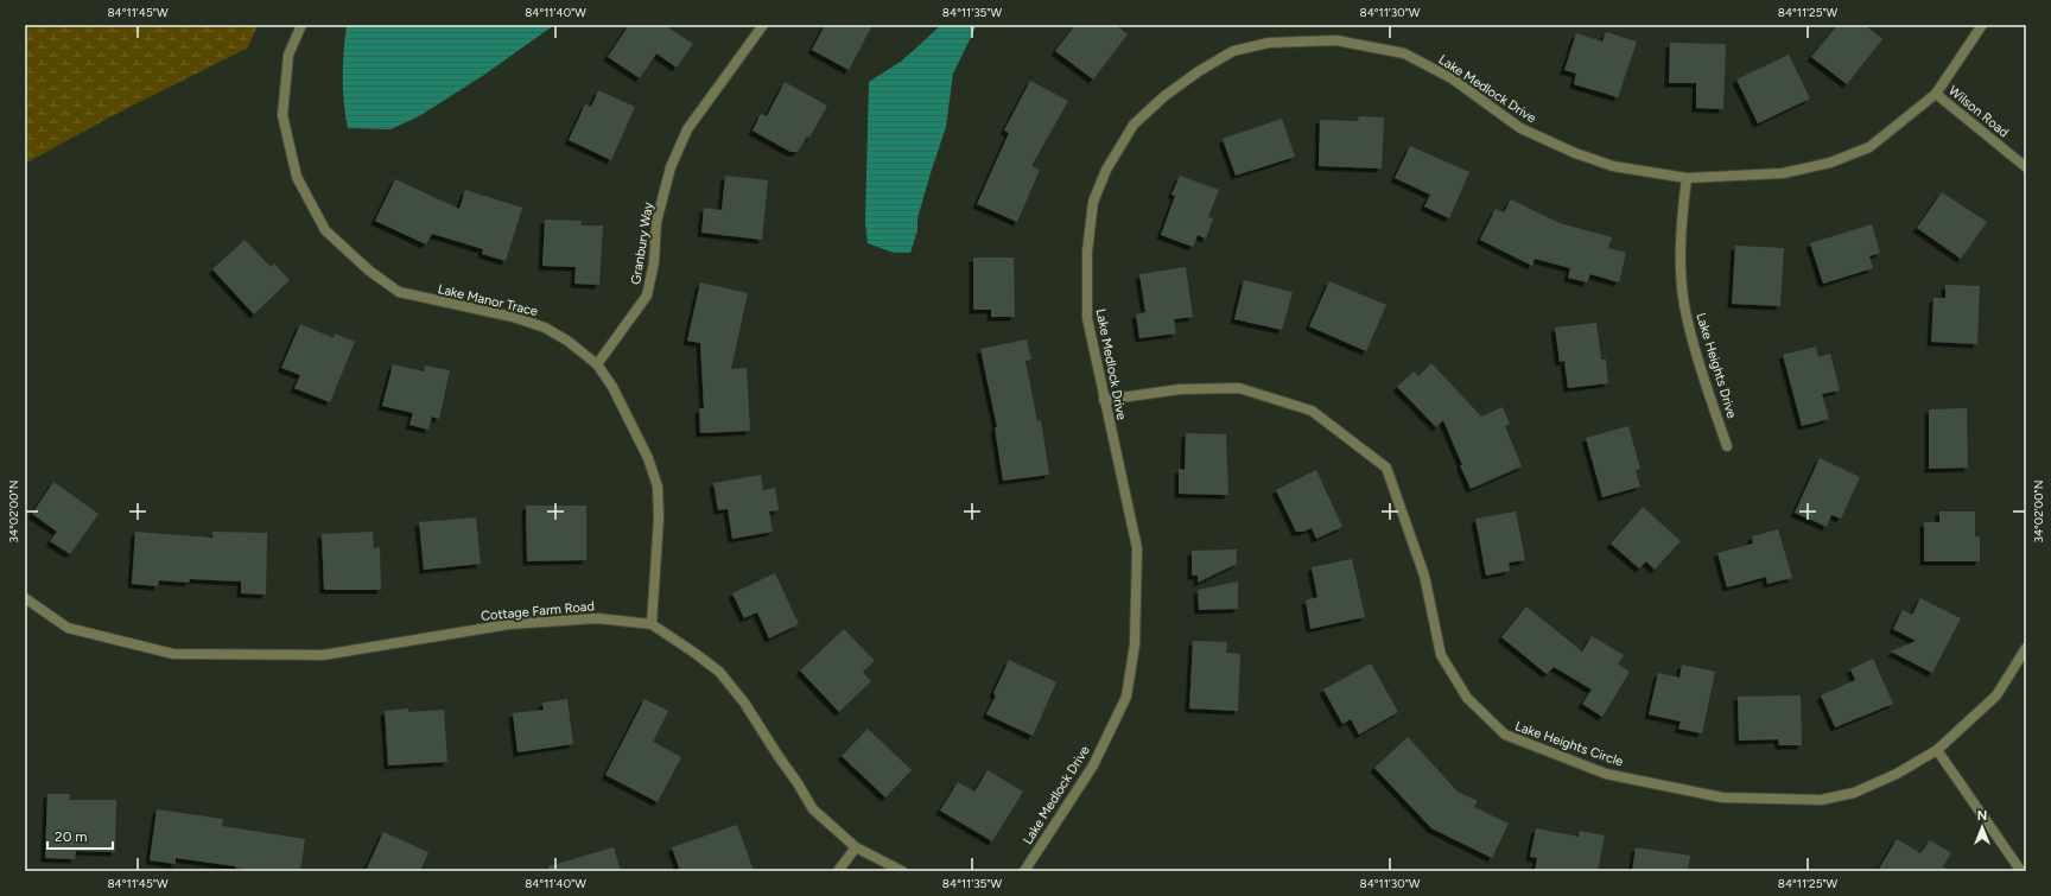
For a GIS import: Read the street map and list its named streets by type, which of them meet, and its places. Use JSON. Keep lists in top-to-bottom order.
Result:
{
  "streets": {
    "street": [
      "Lake Medlock Drive",
      "Wilson Road",
      "Granbury Way",
      "Lake Manor Trace",
      "Lake Heights Drive",
      "Cottage Farm Road",
      "Lake Heights Circle"
    ]
  },
  "crossings": [
    ["Lake Medlock Drive", "Wilson Road"],
    ["Lake Medlock Drive", "Lake Heights Drive"],
    ["Lake Medlock Drive", "Lake Heights Circle"],
    ["Granbury Way", "Lake Manor Trace"],
    ["Lake Manor Trace", "Cottage Farm Road"]
  ],
  "scale_bar": "20 m",
  "north": "top",
  "coordinates": [
    "84°11'45\"W",
    "84°11'40\"W",
    "84°11'35\"W",
    "84°11'30\"W",
    "84°11'25\"W",
    "34°02'00\"N"
  ]
}
